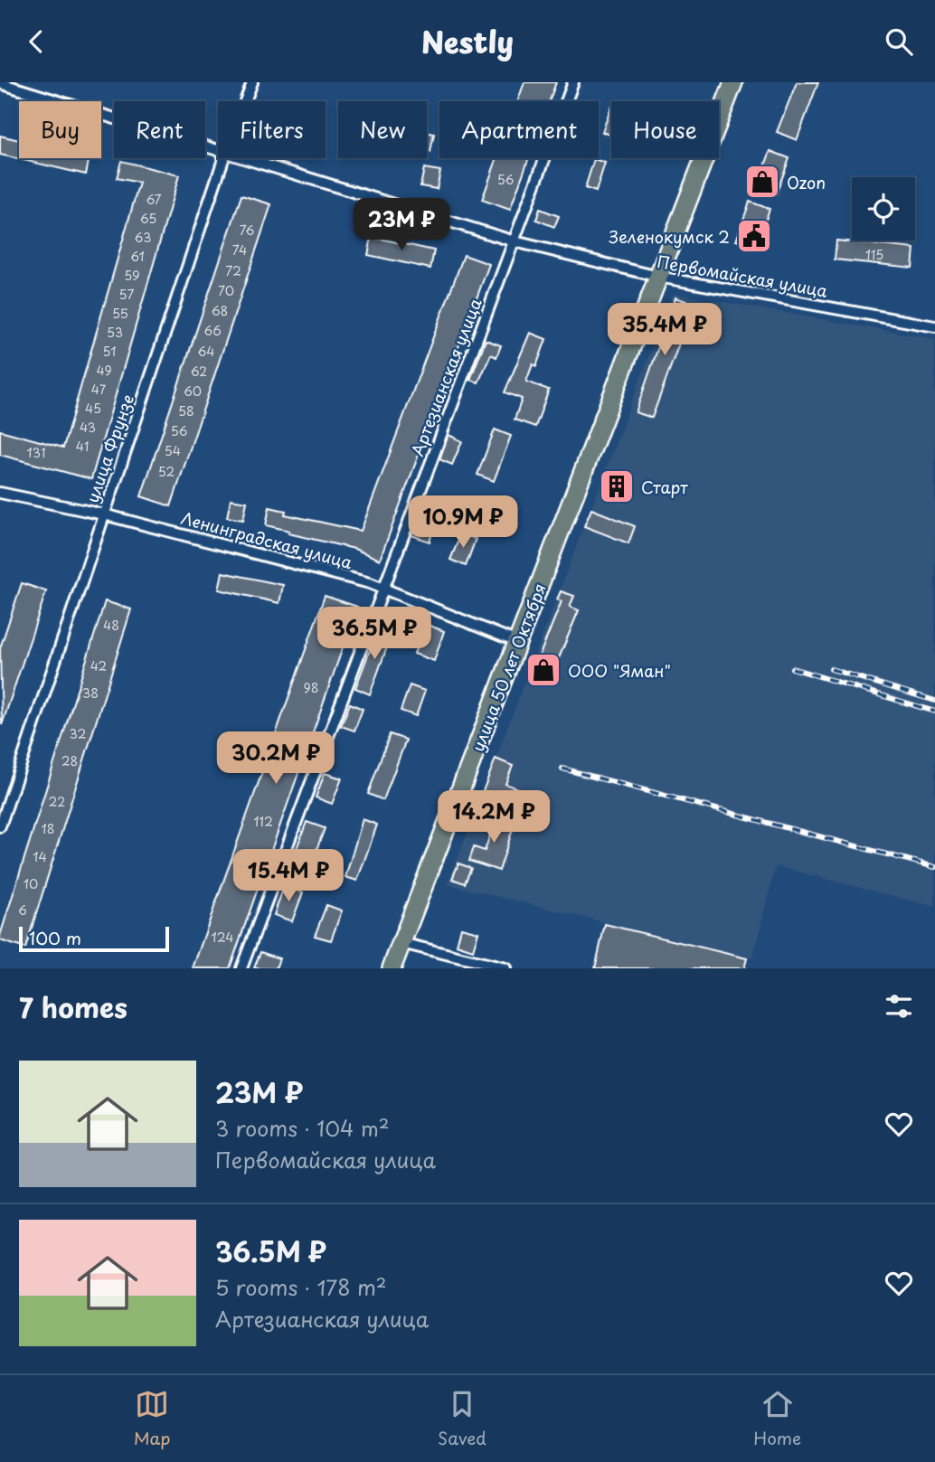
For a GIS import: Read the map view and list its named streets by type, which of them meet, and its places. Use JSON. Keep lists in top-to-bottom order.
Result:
{
  "streets": {
    "highway": ["улица 50 лет Октября"],
    "street": [
      "Первомайская улица",
      "Артезианская улица",
      "улица Фрунзе",
      "Ленинградская улица"
    ]
  },
  "crossings": [
    ["Первомайская улица", "Артезианская улица"],
    ["Первомайская улица", "улица 50 лет Октября"],
    ["Артезианская улица", "Ленинградская улица"],
    ["улица Фрунзе", "Ленинградская улица"],
    ["Ленинградская улица", "улица 50 лет Октября"]
  ],
  "places": {
    "shop": ["Ozon", "ООО \"Яман\""],
    "public building": ["Зеленокумск 2"],
    "building": ["Старт"]
  },
  "house_numbers": [
    "56",
    "67",
    "65",
    "76",
    "63",
    "74",
    "115",
    "61",
    "72",
    "59",
    "70",
    "57",
    "68",
    "55",
    "66",
    "53",
    "51",
    "64",
    "49",
    "62",
    "47",
    "60",
    "45",
    "58",
    "43",
    "56",
    "41",
    "54",
    "131",
    "52",
    "48",
    "42",
    "98",
    "38",
    "32",
    "28",
    "22",
    "112",
    "18",
    "14",
    "10",
    "6",
    "124"
  ],
  "scale_bar": "100 m",
  "page": {
    "header": "Nestly",
    "chip": [
      "Buy",
      "Rent",
      "Filters",
      "New",
      "Apartment",
      "House"
    ],
    "price": [
      "23M ₽",
      "35.4M ₽",
      "10.9M ₽",
      "36.5M ₽",
      "30.2M ₽",
      "14.2M ₽",
      "15.4M ₽"
    ],
    "scale": "100 m",
    "heading": "7 homes",
    "list": [
      {
        "name": "23M ₽",
        "note": "3 rooms · 104 m² · Первомайская улица"
      },
      {
        "name": "36.5M ₽",
        "note": "5 rooms · 178 m² · Артезианская улица"
      }
    ],
    "tabs": ["Map", "Saved", "Home"]
  }
}
